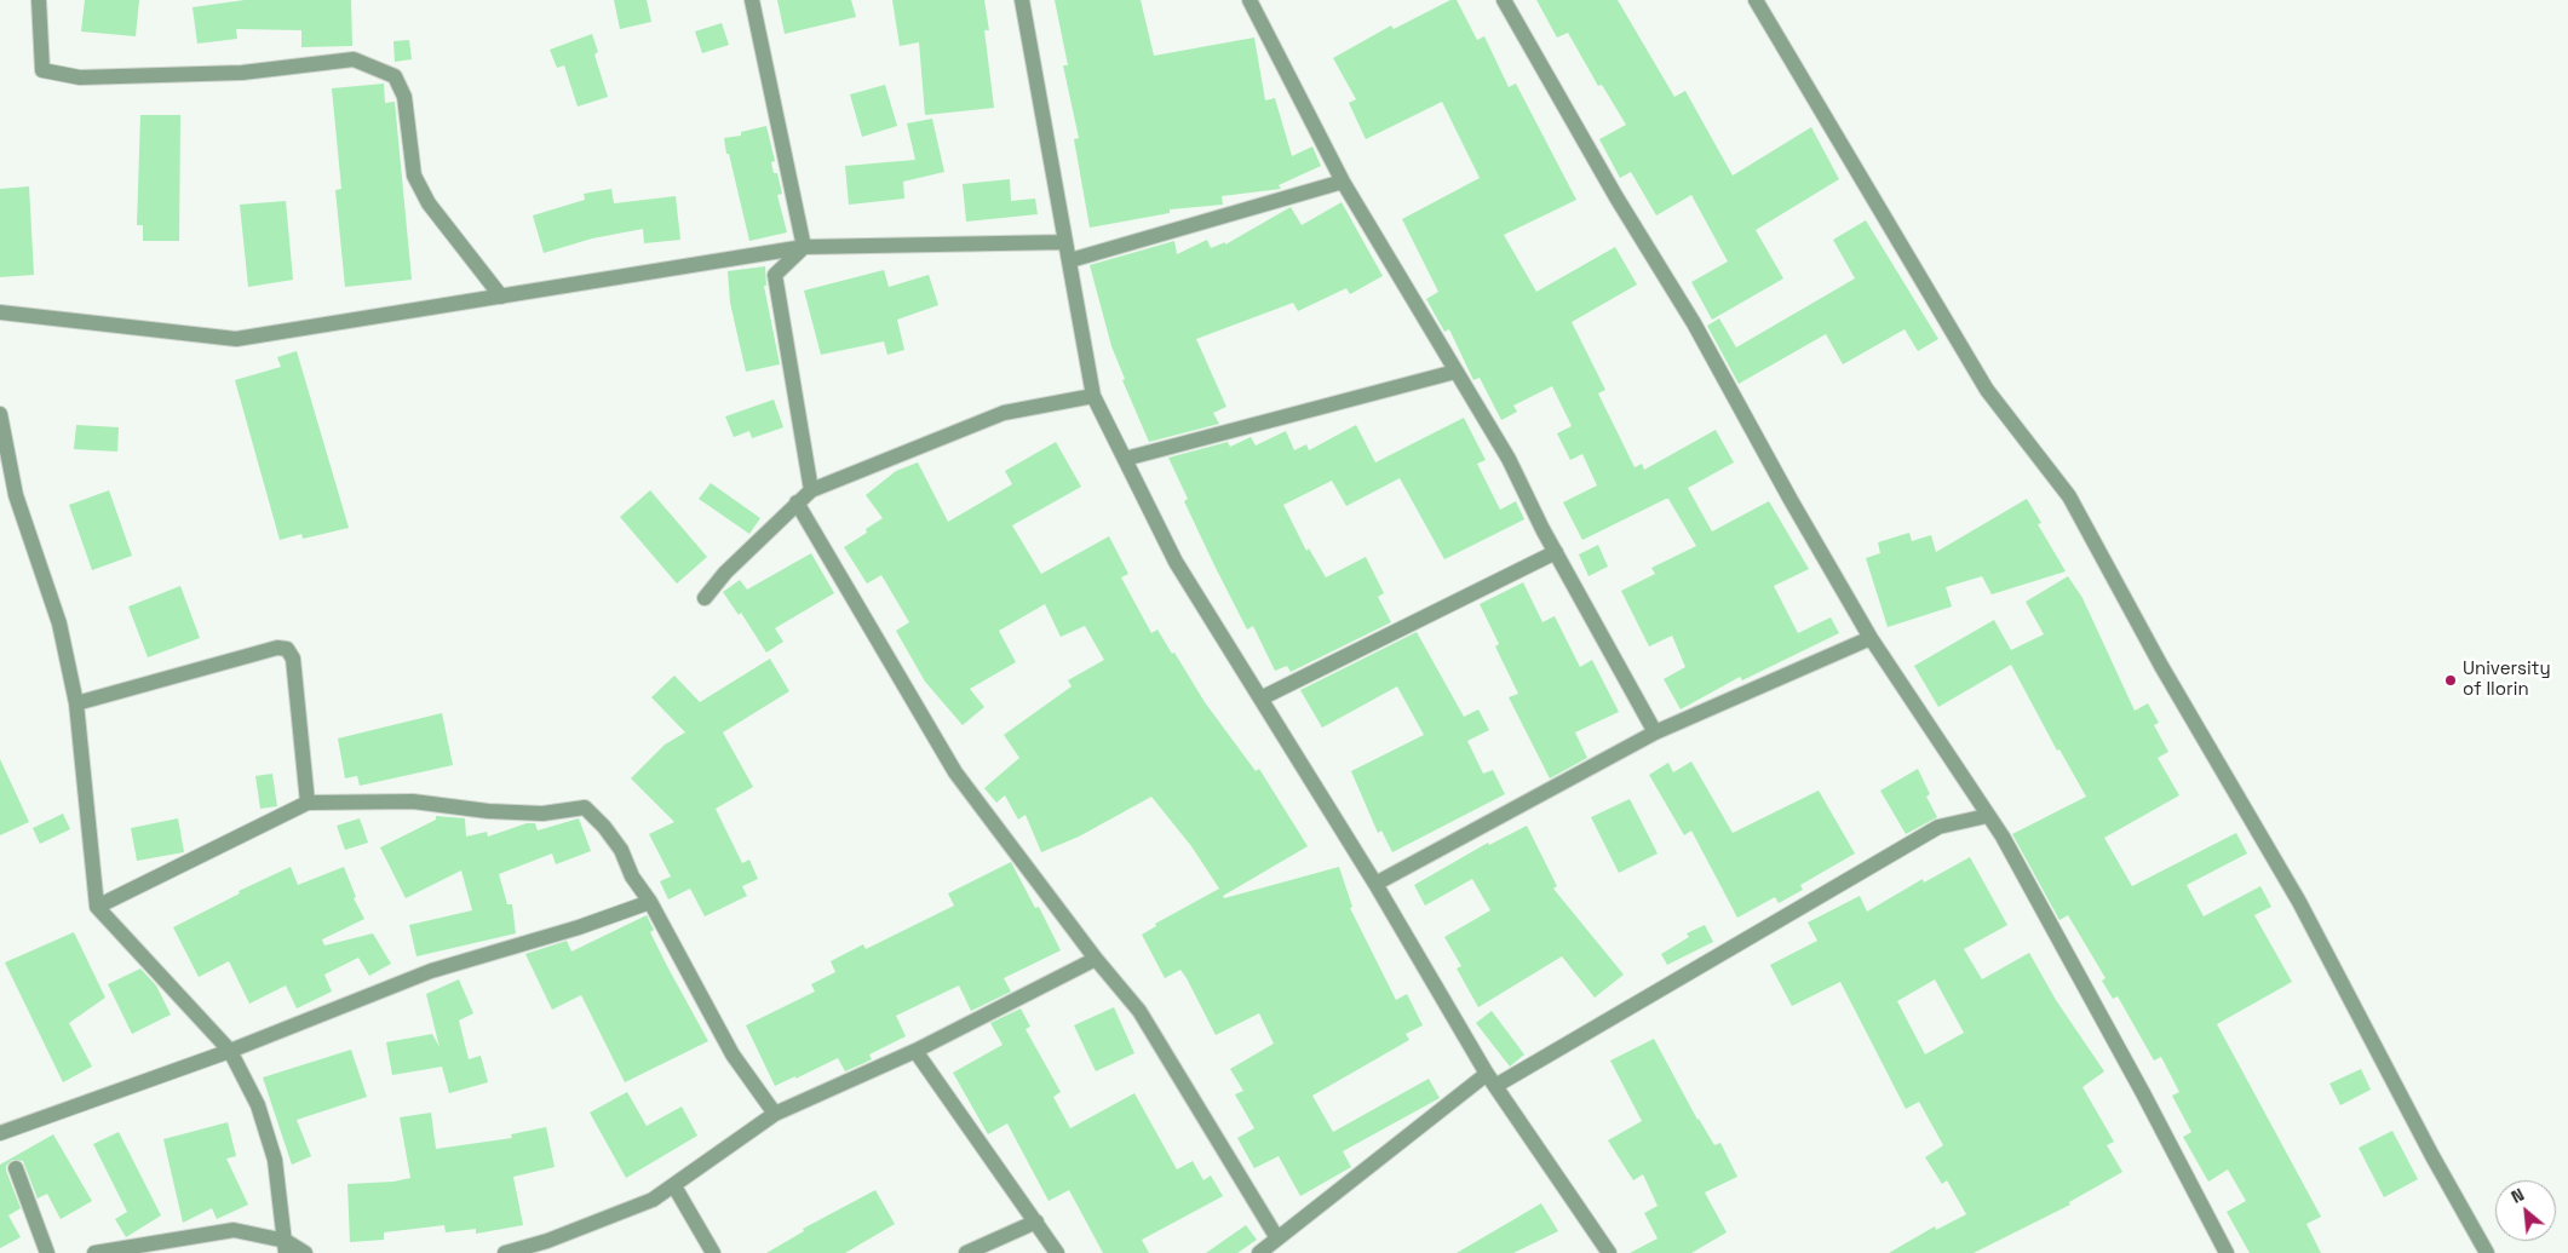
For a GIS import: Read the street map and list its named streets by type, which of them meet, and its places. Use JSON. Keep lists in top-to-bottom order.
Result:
{
  "places": ["University of Ilorin"],
  "north": "top left"
}
